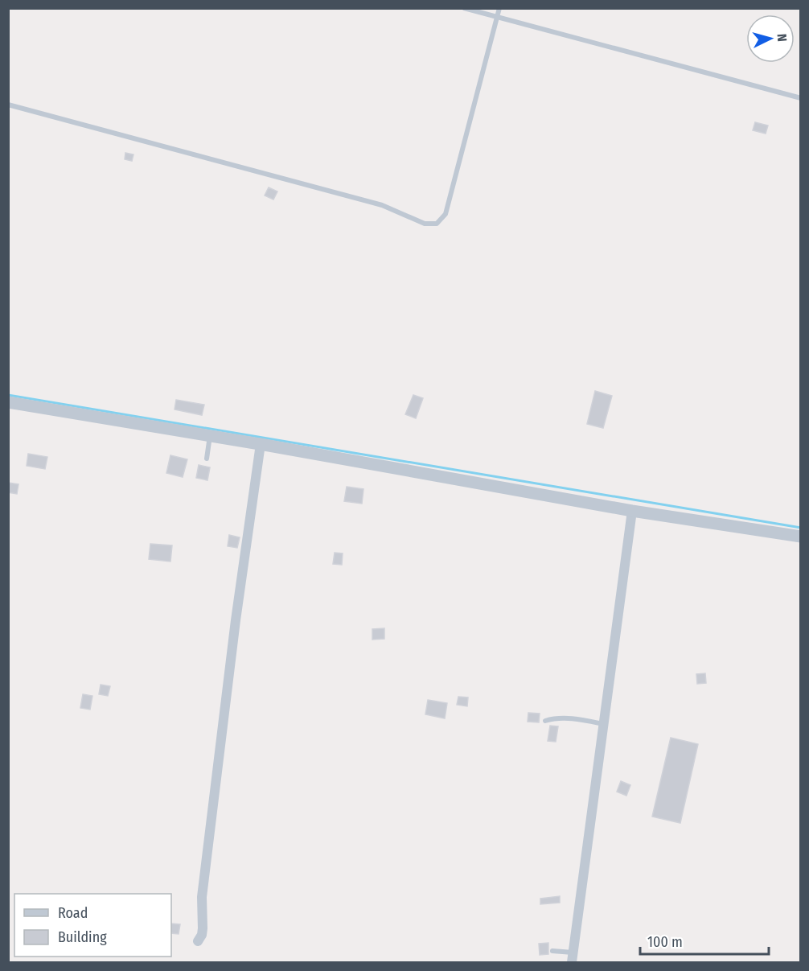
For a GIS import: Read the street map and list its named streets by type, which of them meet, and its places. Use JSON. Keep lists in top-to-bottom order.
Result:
{
  "legend": ["Road", "Building"],
  "scale_bar": "100 m",
  "north": "right"
}
